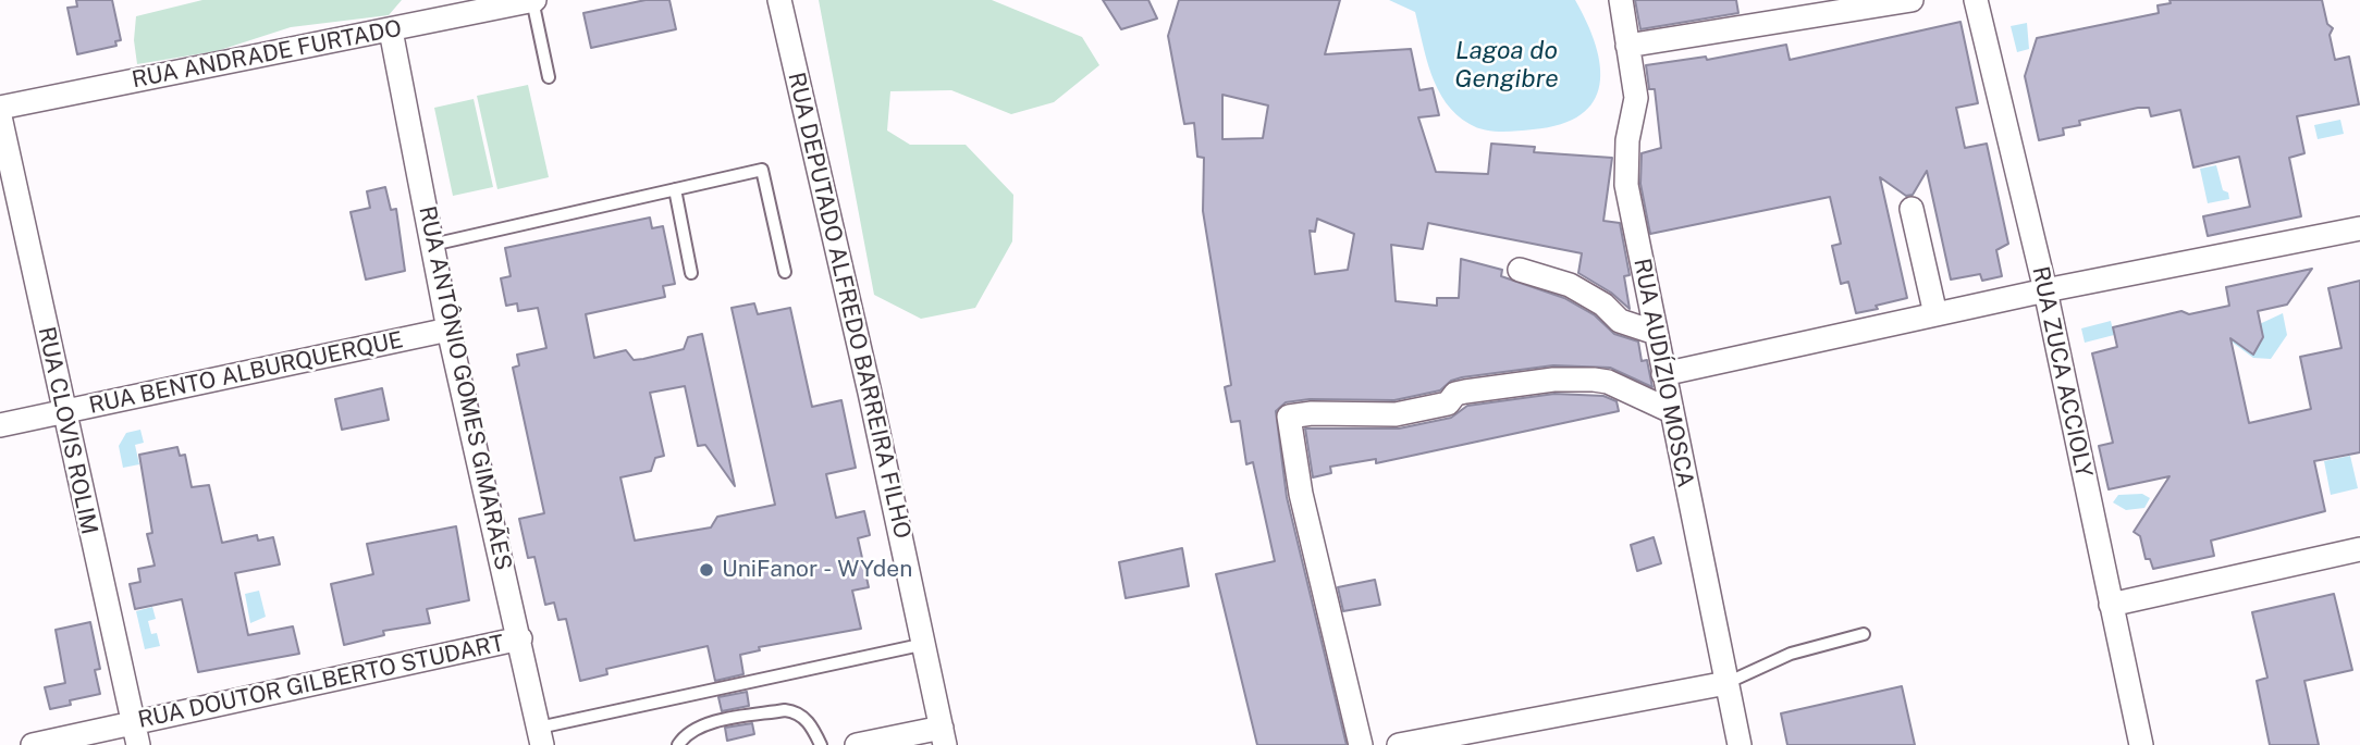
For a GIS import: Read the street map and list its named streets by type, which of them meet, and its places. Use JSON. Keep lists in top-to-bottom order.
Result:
{
  "streets": {
    "street": [
      "RUA ANDRADE FURTADO",
      "RUA DEPUTADO ALFREDO BARREIRA FILHO",
      "RUA ZUCA ACCIOLY",
      "RUA BENTO ALBURQUERQUE",
      "RUA AUDÍZIO MOSCA",
      "RUA ANTÔNIO GOMES GIMARÃES",
      "RUA CLOVIS ROLIM",
      "RUA DOUTOR GILBERTO STUDART"
    ]
  },
  "crossings": [
    ["RUA ANDRADE FURTADO", "RUA ANTÔNIO GOMES GIMARÃES"],
    ["RUA BENTO ALBURQUERQUE", "RUA ANTÔNIO GOMES GIMARÃES"],
    ["RUA BENTO ALBURQUERQUE", "RUA CLOVIS ROLIM"],
    ["RUA ANTÔNIO GOMES GIMARÃES", "RUA DOUTOR GILBERTO STUDART"],
    ["RUA CLOVIS ROLIM", "RUA DOUTOR GILBERTO STUDART"]
  ],
  "water": ["Lagoa do Gengibre"],
  "places": ["UniFanor - WYden"]
}
